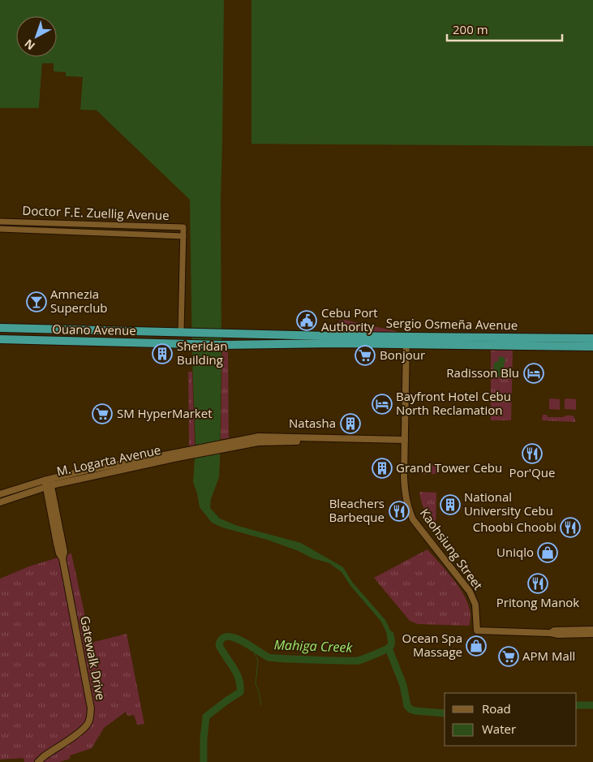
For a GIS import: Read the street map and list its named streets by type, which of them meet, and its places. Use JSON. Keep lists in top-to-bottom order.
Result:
{
  "streets": {
    "highway": ["Sergio Osmeña Avenue", "Ouano Avenue"],
    "main road": ["M. Logarta Avenue", "Kaohsiung Street", "Gatewalk Drive"],
    "street": ["Doctor F.E. Zuellig Avenue"]
  },
  "crossings": [
    ["Sergio Osmeña Avenue", "Ouano Avenue"],
    ["Sergio Osmeña Avenue", "Kaohsiung Street"],
    ["M. Logarta Avenue", "Kaohsiung Street"],
    ["M. Logarta Avenue", "Gatewalk Drive"]
  ],
  "water": ["Mahiga Creek"],
  "places": {
    "bar": ["Amnezia Superclub"],
    "public building": ["Cebu Port Authority"],
    "building": [
      "Sheridan Building",
      "Natasha",
      "Grand Tower Cebu",
      "National University Cebu"
    ],
    "supermarket": ["Bonjour", "SM HyperMarket", "APM Mall"],
    "hotel": ["Radisson Blu", "Bayfront Hotel Cebu North Reclamation"],
    "restaurant": [
      "Por'Que",
      "Bleachers Barbeque",
      "Choobi Choobi",
      "Pritong Manok"
    ],
    "shop": ["Uniqlo", "Ocean Spa Massage"]
  },
  "legend": ["Road", "Water"],
  "scale_bar": "200 m",
  "north": "bottom left"
}
